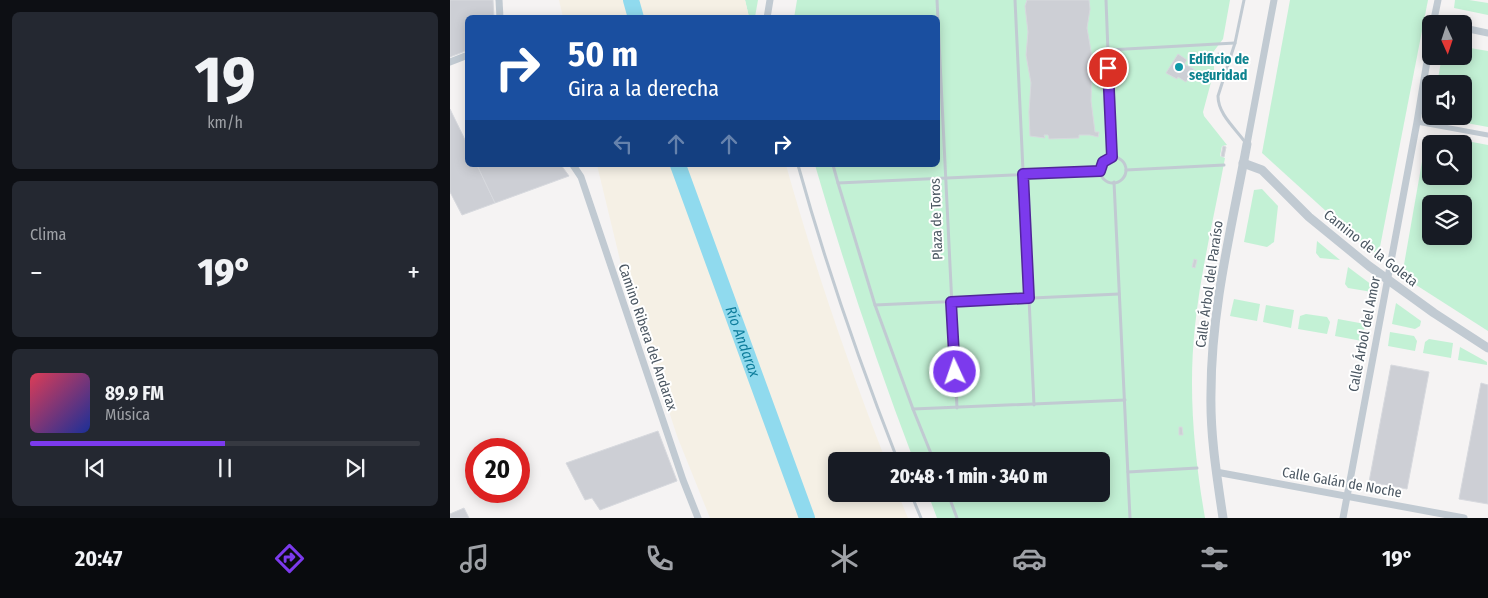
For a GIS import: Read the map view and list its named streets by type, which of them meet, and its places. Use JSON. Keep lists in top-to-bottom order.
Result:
{
  "streets": {
    "street": [
      "Camino de la Goleta",
      "Calle Árbol del Paraíso",
      "Calle Árbol del Amor",
      "Camino Ribera del Andarax",
      "Calle Galán de Noche"
    ],
    "lane": ["Plaza de Toros"]
  },
  "crossings": [
    ["Camino de la Goleta", "Calle Árbol del Paraíso"],
    ["Camino de la Goleta", "Calle Árbol del Amor"],
    ["Calle Árbol del Paraíso", "Calle Galán de Noche"],
    ["Calle Árbol del Amor", "Calle Galán de Noche"]
  ],
  "water": ["Río Andarax"],
  "places": ["Edificio de seguridad"],
  "north": "bottom",
  "page": {
    "tile": [
      ["19", "km/h"],
      "Clima"
    ],
    "turn": ["50 m", "Gira a la derecha"],
    "heat": ["−", "19°", "+"],
    "song": ["89.9 FM", "Música"],
    "limit": "20",
    "trip": "20:48 · 1 min · 340 m",
    "tabs": ["20:47", "19°"]
  }
}
